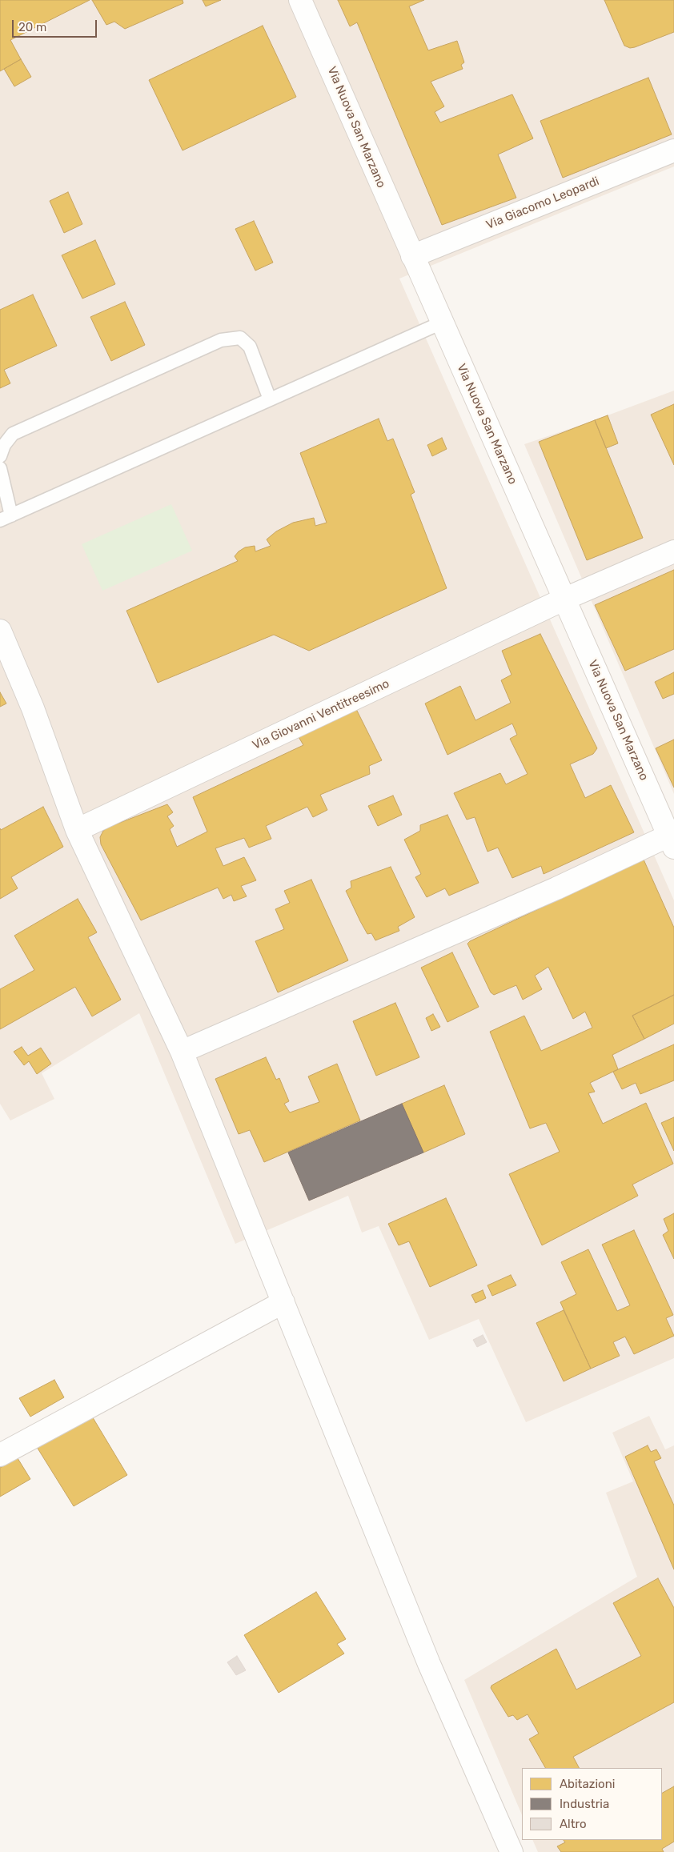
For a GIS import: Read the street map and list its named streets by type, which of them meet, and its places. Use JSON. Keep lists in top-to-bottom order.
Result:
{
  "streets": {
    "street": ["Via Nuova San Marzano", "Via Giacomo Leopardi", "Via Giovanni Ventitreesimo"]
  },
  "crossings": [
    ["Via Nuova San Marzano", "Via Giacomo Leopardi"],
    ["Via Nuova San Marzano", "Via Giovanni Ventitreesimo"]
  ],
  "legend": ["Abitazioni", "Industria", "Altro"],
  "scale_bar": "20 m"
}
